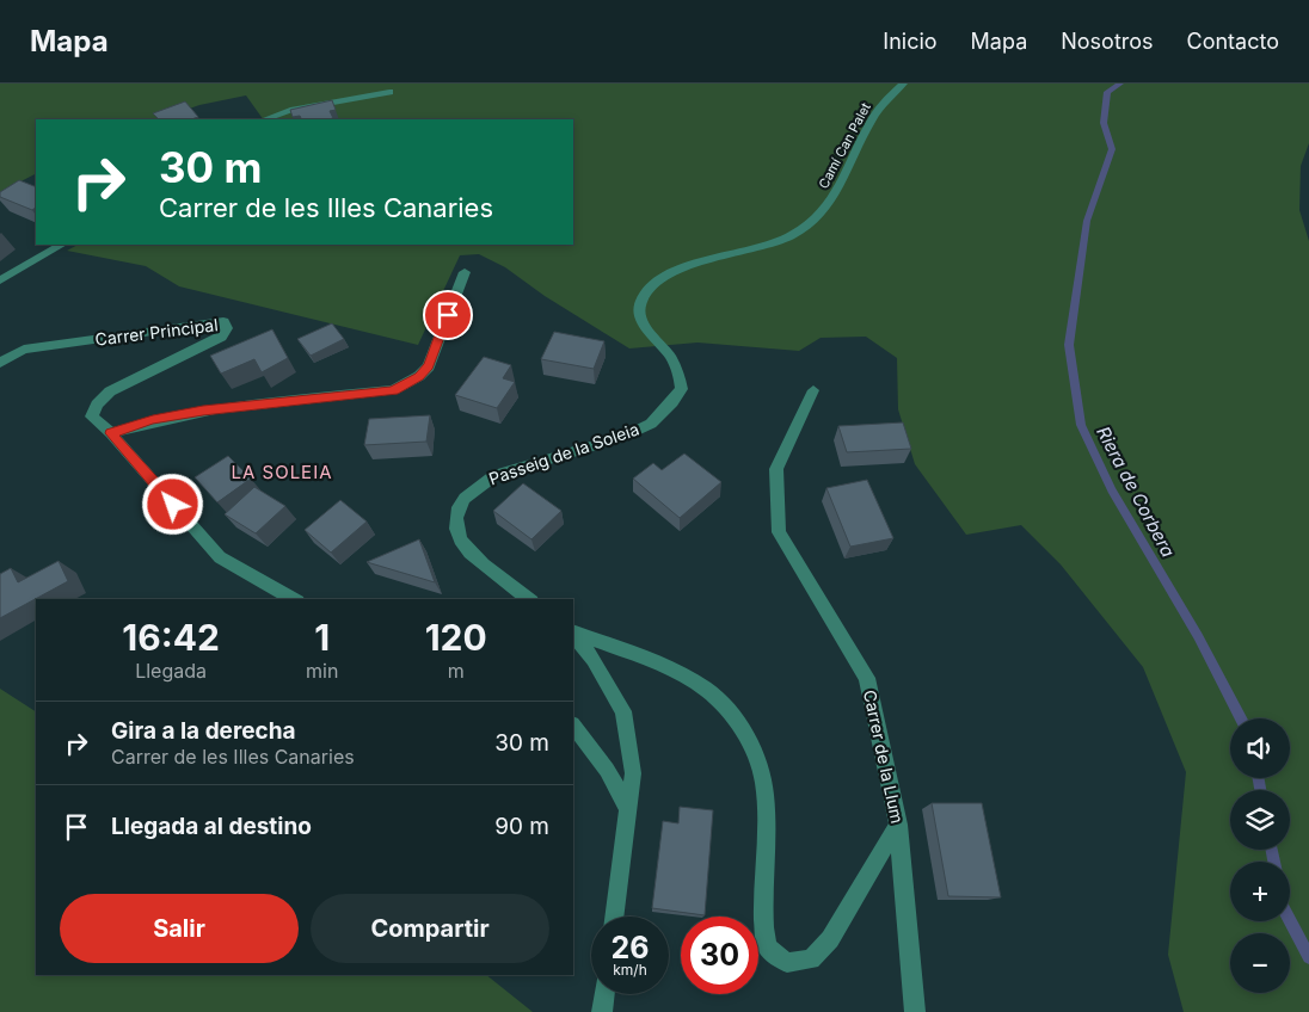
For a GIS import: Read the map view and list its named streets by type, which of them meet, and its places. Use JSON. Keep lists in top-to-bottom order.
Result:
{
  "streets": {
    "street": [
      "Camí Can Palet",
      "Carrer Principal",
      "Passeig de la Soleia",
      "Carrer de la Llum"
    ]
  },
  "crossings": [
    ["Camí Can Palet", "Passeig de la Soleia"]
  ],
  "districts": ["LA SOLEIA"],
  "water": ["Riera de Corbera"],
  "page": {
    "header": "Mapa",
    "nav": [
      "Inicio",
      "Mapa",
      "Nosotros",
      "Contacto"
    ],
    "turn": ["30 m", "Carrer de les Illes Canaries"],
    "eta": [
      "16:42",
      "Llegada",
      "1",
      "min",
      "120",
      "m"
    ],
    "list": [
      {
        "name": "Gira a la derecha",
        "note": "Carrer de les Illes Canaries",
        "value": "30 m"
      },
      {
        "name": "Llegada al destino",
        "value": "90 m"
      }
    ],
    "map_buttons": ["+", "−"],
    "buttons": ["Salir", "Compartir"],
    "speed": "26 km/h",
    "limit": "30"
  }
}
